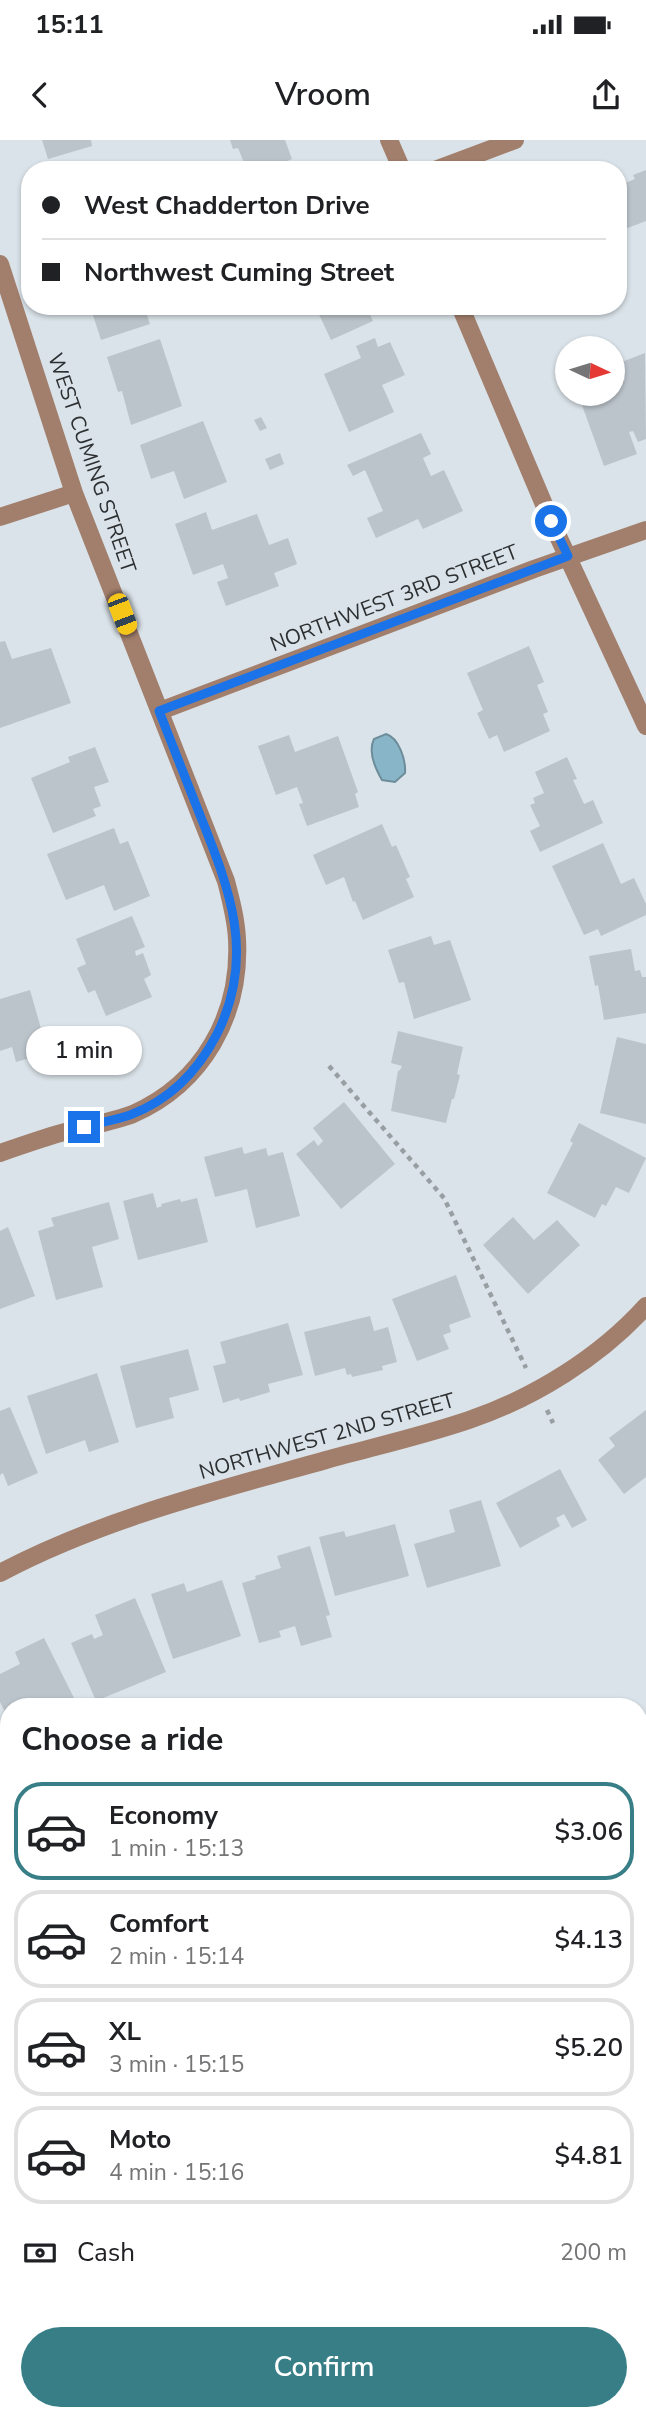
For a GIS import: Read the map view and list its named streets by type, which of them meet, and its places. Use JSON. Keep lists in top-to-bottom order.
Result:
{
  "streets": {
    "street": ["WEST CUMING STREET", "NORTHWEST 3RD STREET", "NORTHWEST 2ND STREET"]
  },
  "crossings": [
    ["WEST CUMING STREET", "NORTHWEST 3RD STREET"]
  ],
  "north": "right",
  "page": {
    "status": "15:11",
    "header": "Vroom",
    "banner": ["West Chadderton Drive", "Northwest Cuming Street"],
    "bubble": "1 min",
    "heading": "Choose a ride",
    "list": [
      {
        "name": "Economy",
        "note": "1 min · 15:13",
        "value": "$3.06"
      },
      {
        "name": "Comfort",
        "note": "2 min · 15:14",
        "value": "$4.13"
      },
      {
        "name": "XL",
        "note": "3 min · 15:15",
        "value": "$5.20"
      },
      {
        "name": "Moto",
        "note": "4 min · 15:16",
        "value": "$4.81"
      }
    ],
    "pay": ["Cash", "200 m"],
    "buttons": "Confirm"
  }
}
